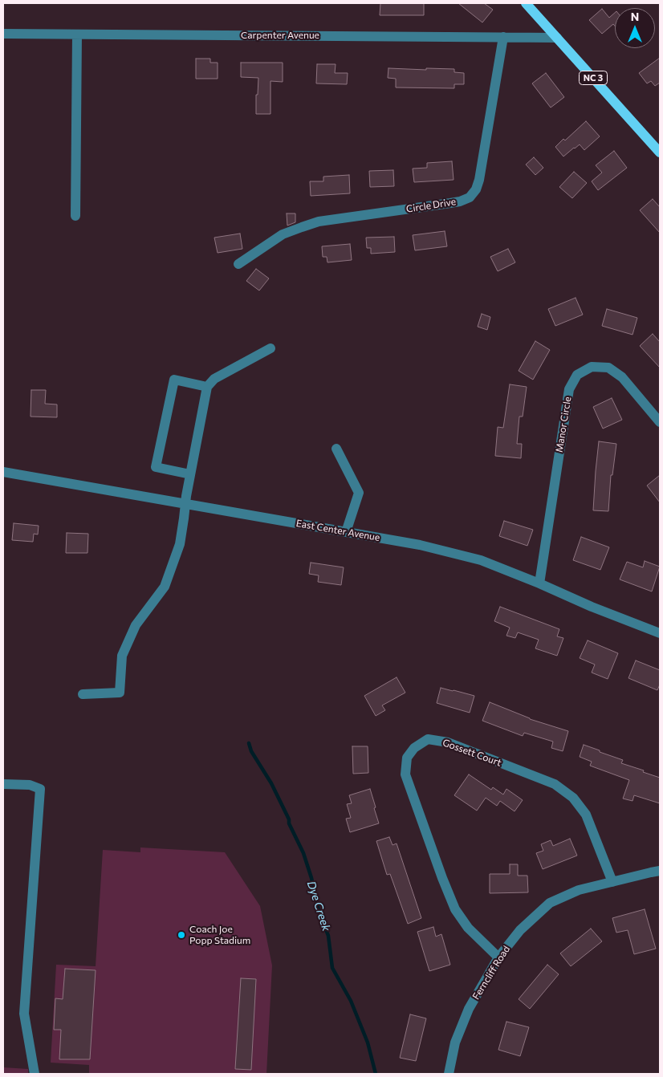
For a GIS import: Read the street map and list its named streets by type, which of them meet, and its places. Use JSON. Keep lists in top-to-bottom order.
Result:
{
  "streets": {
    "main road": ["NC 3"],
    "street": [
      "Carpenter Avenue",
      "Circle Drive",
      "Manor Circle",
      "East Center Avenue",
      "Gossett Court",
      "Ferncliff Road"
    ]
  },
  "crossings": [
    ["Carpenter Avenue", "NC 3"],
    ["Carpenter Avenue", "Circle Drive"],
    ["Manor Circle", "East Center Avenue"],
    ["Gossett Court", "Ferncliff Road"]
  ],
  "water": ["Dye Creek"],
  "places": ["Coach Joe Popp Stadium"],
  "north": "top"
}
